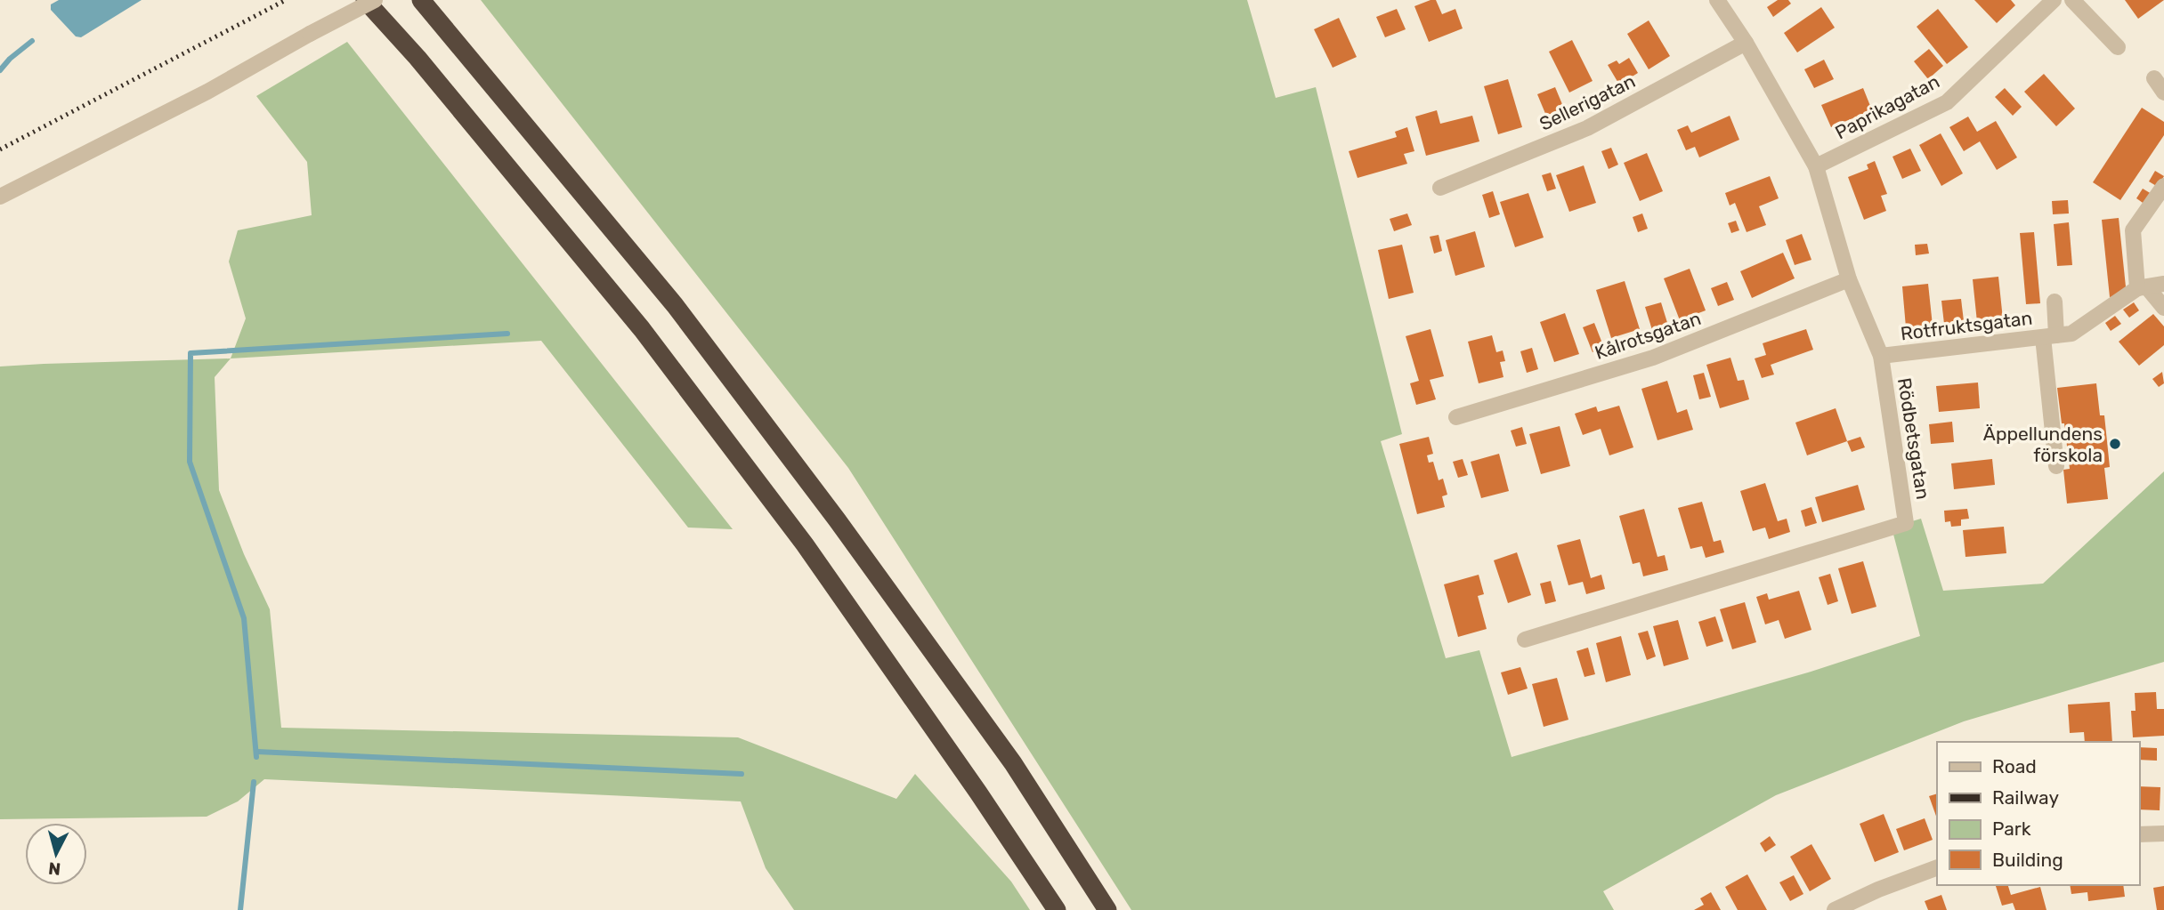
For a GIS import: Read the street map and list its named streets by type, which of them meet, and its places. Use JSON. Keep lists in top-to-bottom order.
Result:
{
  "streets": {
    "street": [
      "Sellerigatan",
      "Paprikagatan",
      "Rotfruktsgatan",
      "Kålrotsgatan",
      "Rödbetsgatan"
    ]
  },
  "crossings": [
    ["Sellerigatan", "Rödbetsgatan"],
    ["Paprikagatan", "Rödbetsgatan"],
    ["Rotfruktsgatan", "Rödbetsgatan"],
    ["Kålrotsgatan", "Rödbetsgatan"]
  ],
  "places": ["Äppellundens förskola"],
  "legend": [
    "Road",
    "Railway",
    "Park",
    "Building"
  ],
  "north": "bottom"
}
